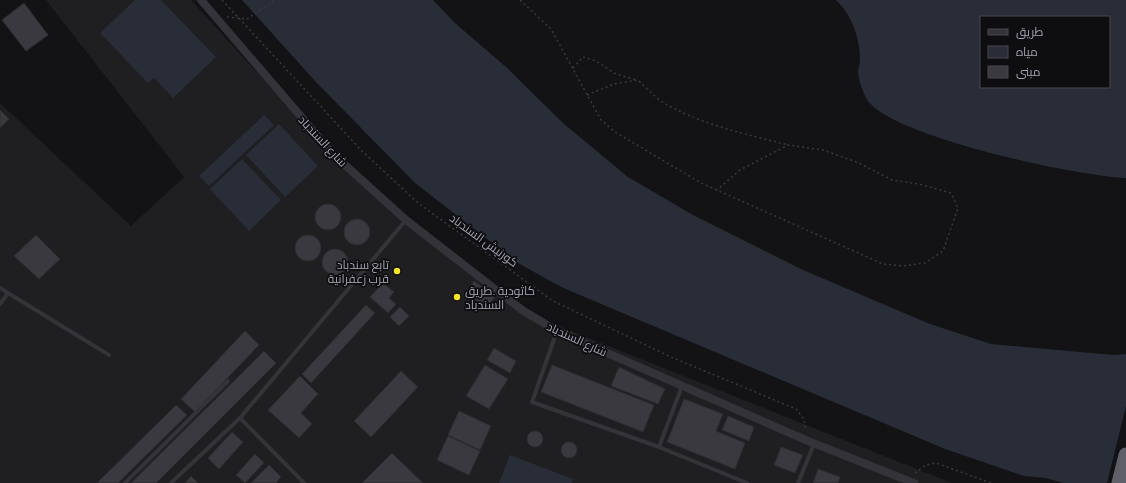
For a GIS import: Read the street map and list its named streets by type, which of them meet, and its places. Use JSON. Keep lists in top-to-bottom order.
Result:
{
  "streets": {
    "street": ["شارع السندباد"],
    "path": ["كورنيش السندباد"]
  },
  "crossings": [
    ["شارع السندباد", "كورنيش السندباد"]
  ],
  "places": ["تابع سندباد قرب زعفرانية", "كاثودية .طريق السندباد"],
  "legend": ["طريق", "مياه", "مبنى"]
}
